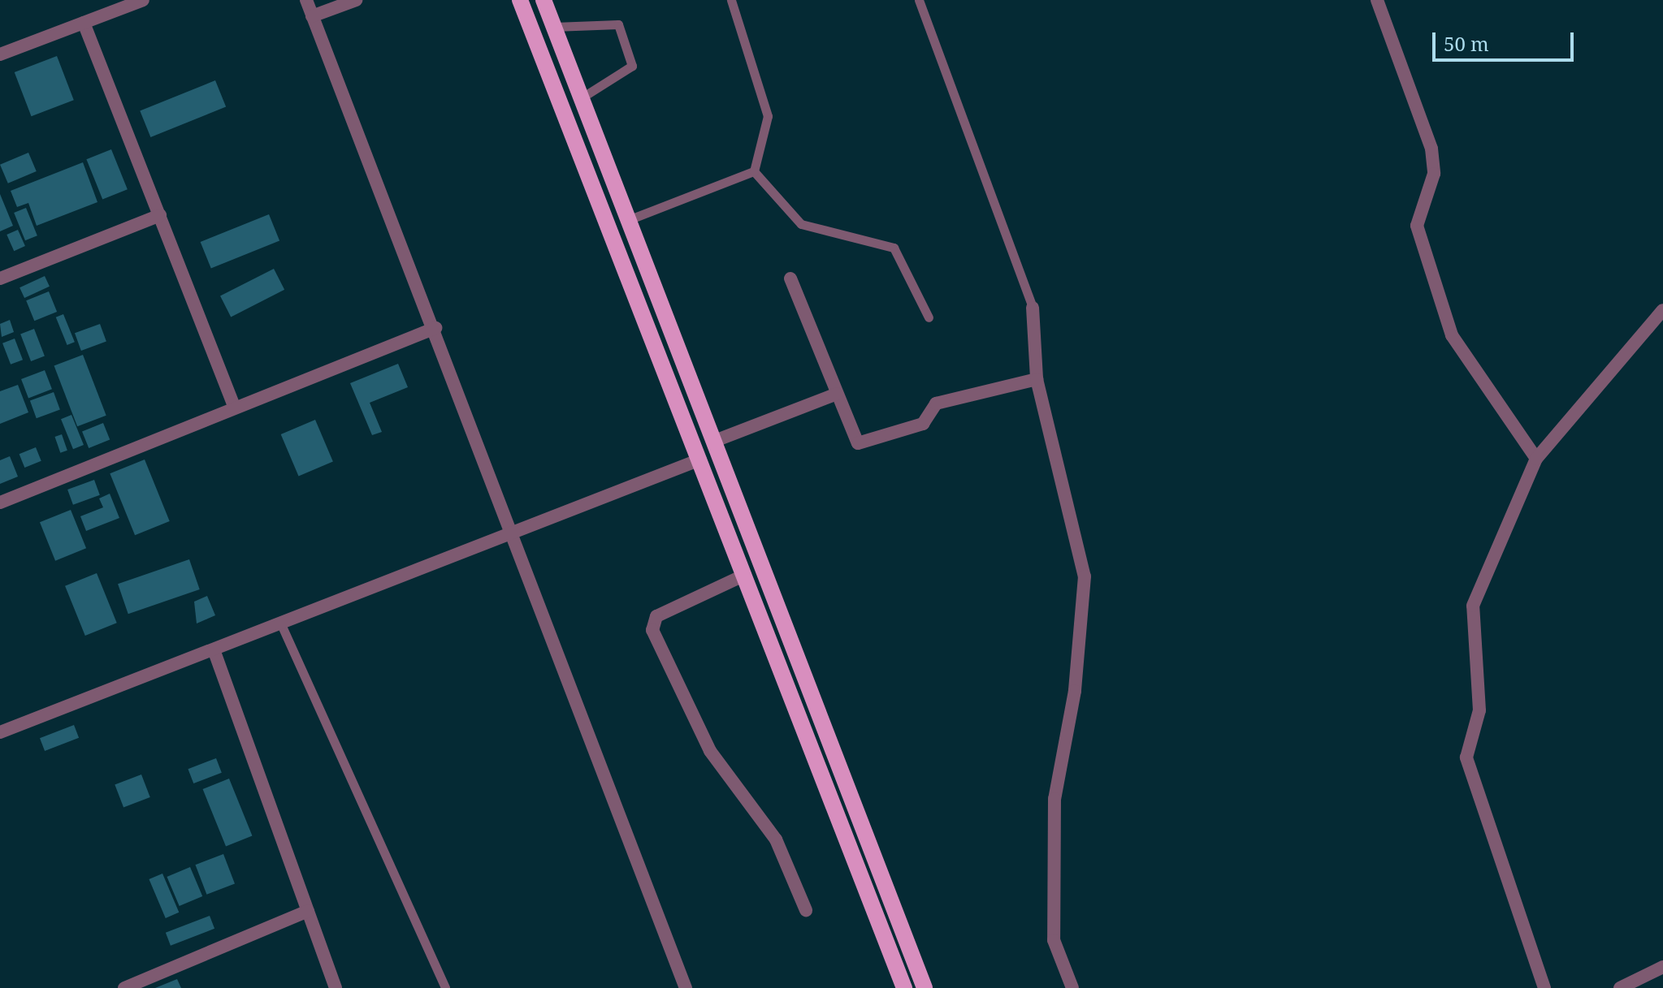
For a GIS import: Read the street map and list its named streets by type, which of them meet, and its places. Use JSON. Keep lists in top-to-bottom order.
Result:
{
  "scale_bar": "50 m"
}
